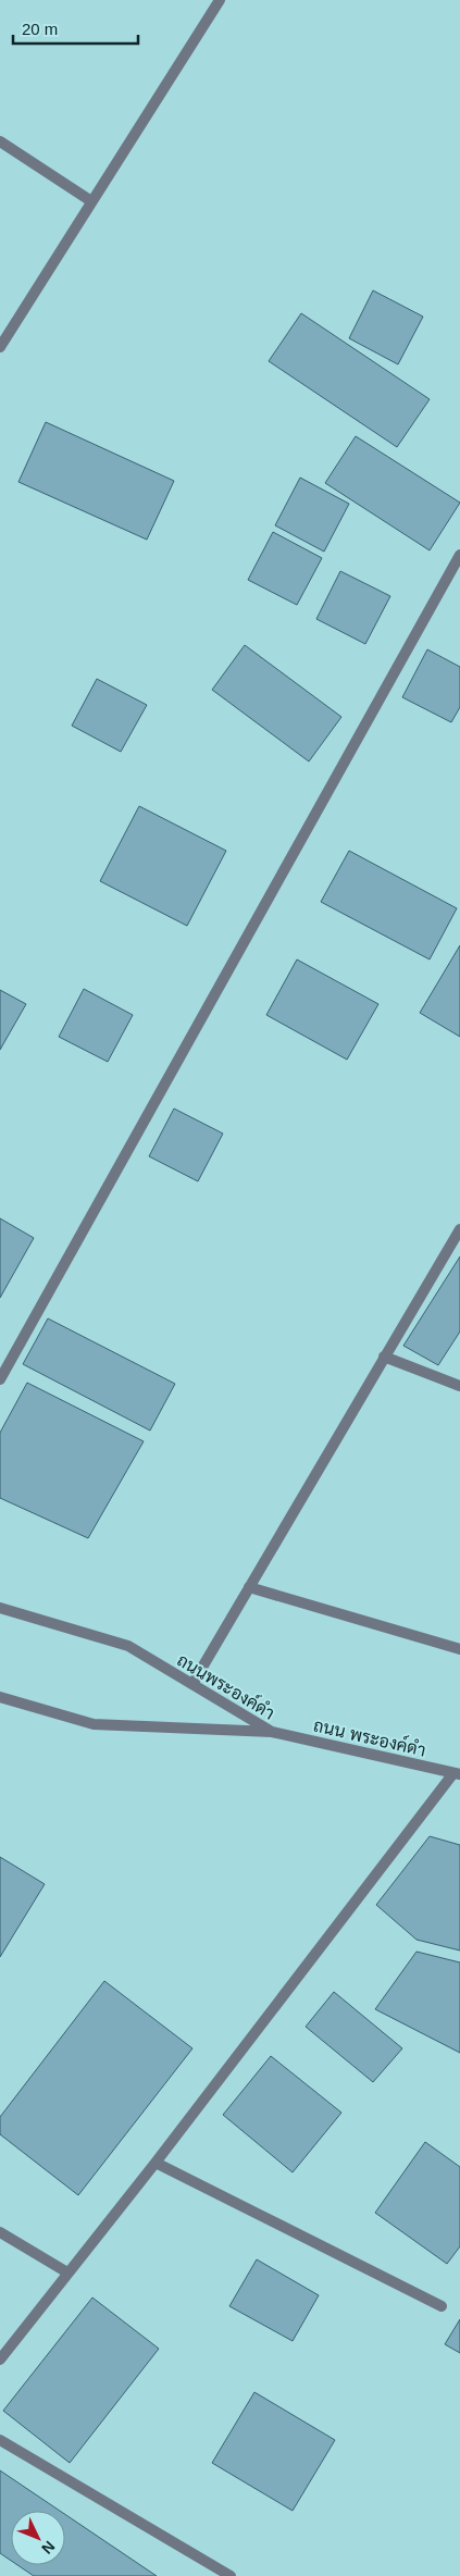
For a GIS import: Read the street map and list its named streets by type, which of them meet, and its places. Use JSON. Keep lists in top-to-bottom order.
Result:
{
  "streets": {
    "street": ["ถนนพระองค์ดำ", "ถนน พระองค์ดำ"]
  },
  "crossings": [
    ["ถนนพระองค์ดำ", "ถนน พระองค์ดำ"]
  ],
  "scale_bar": "20 m",
  "north": "bottom right"
}
